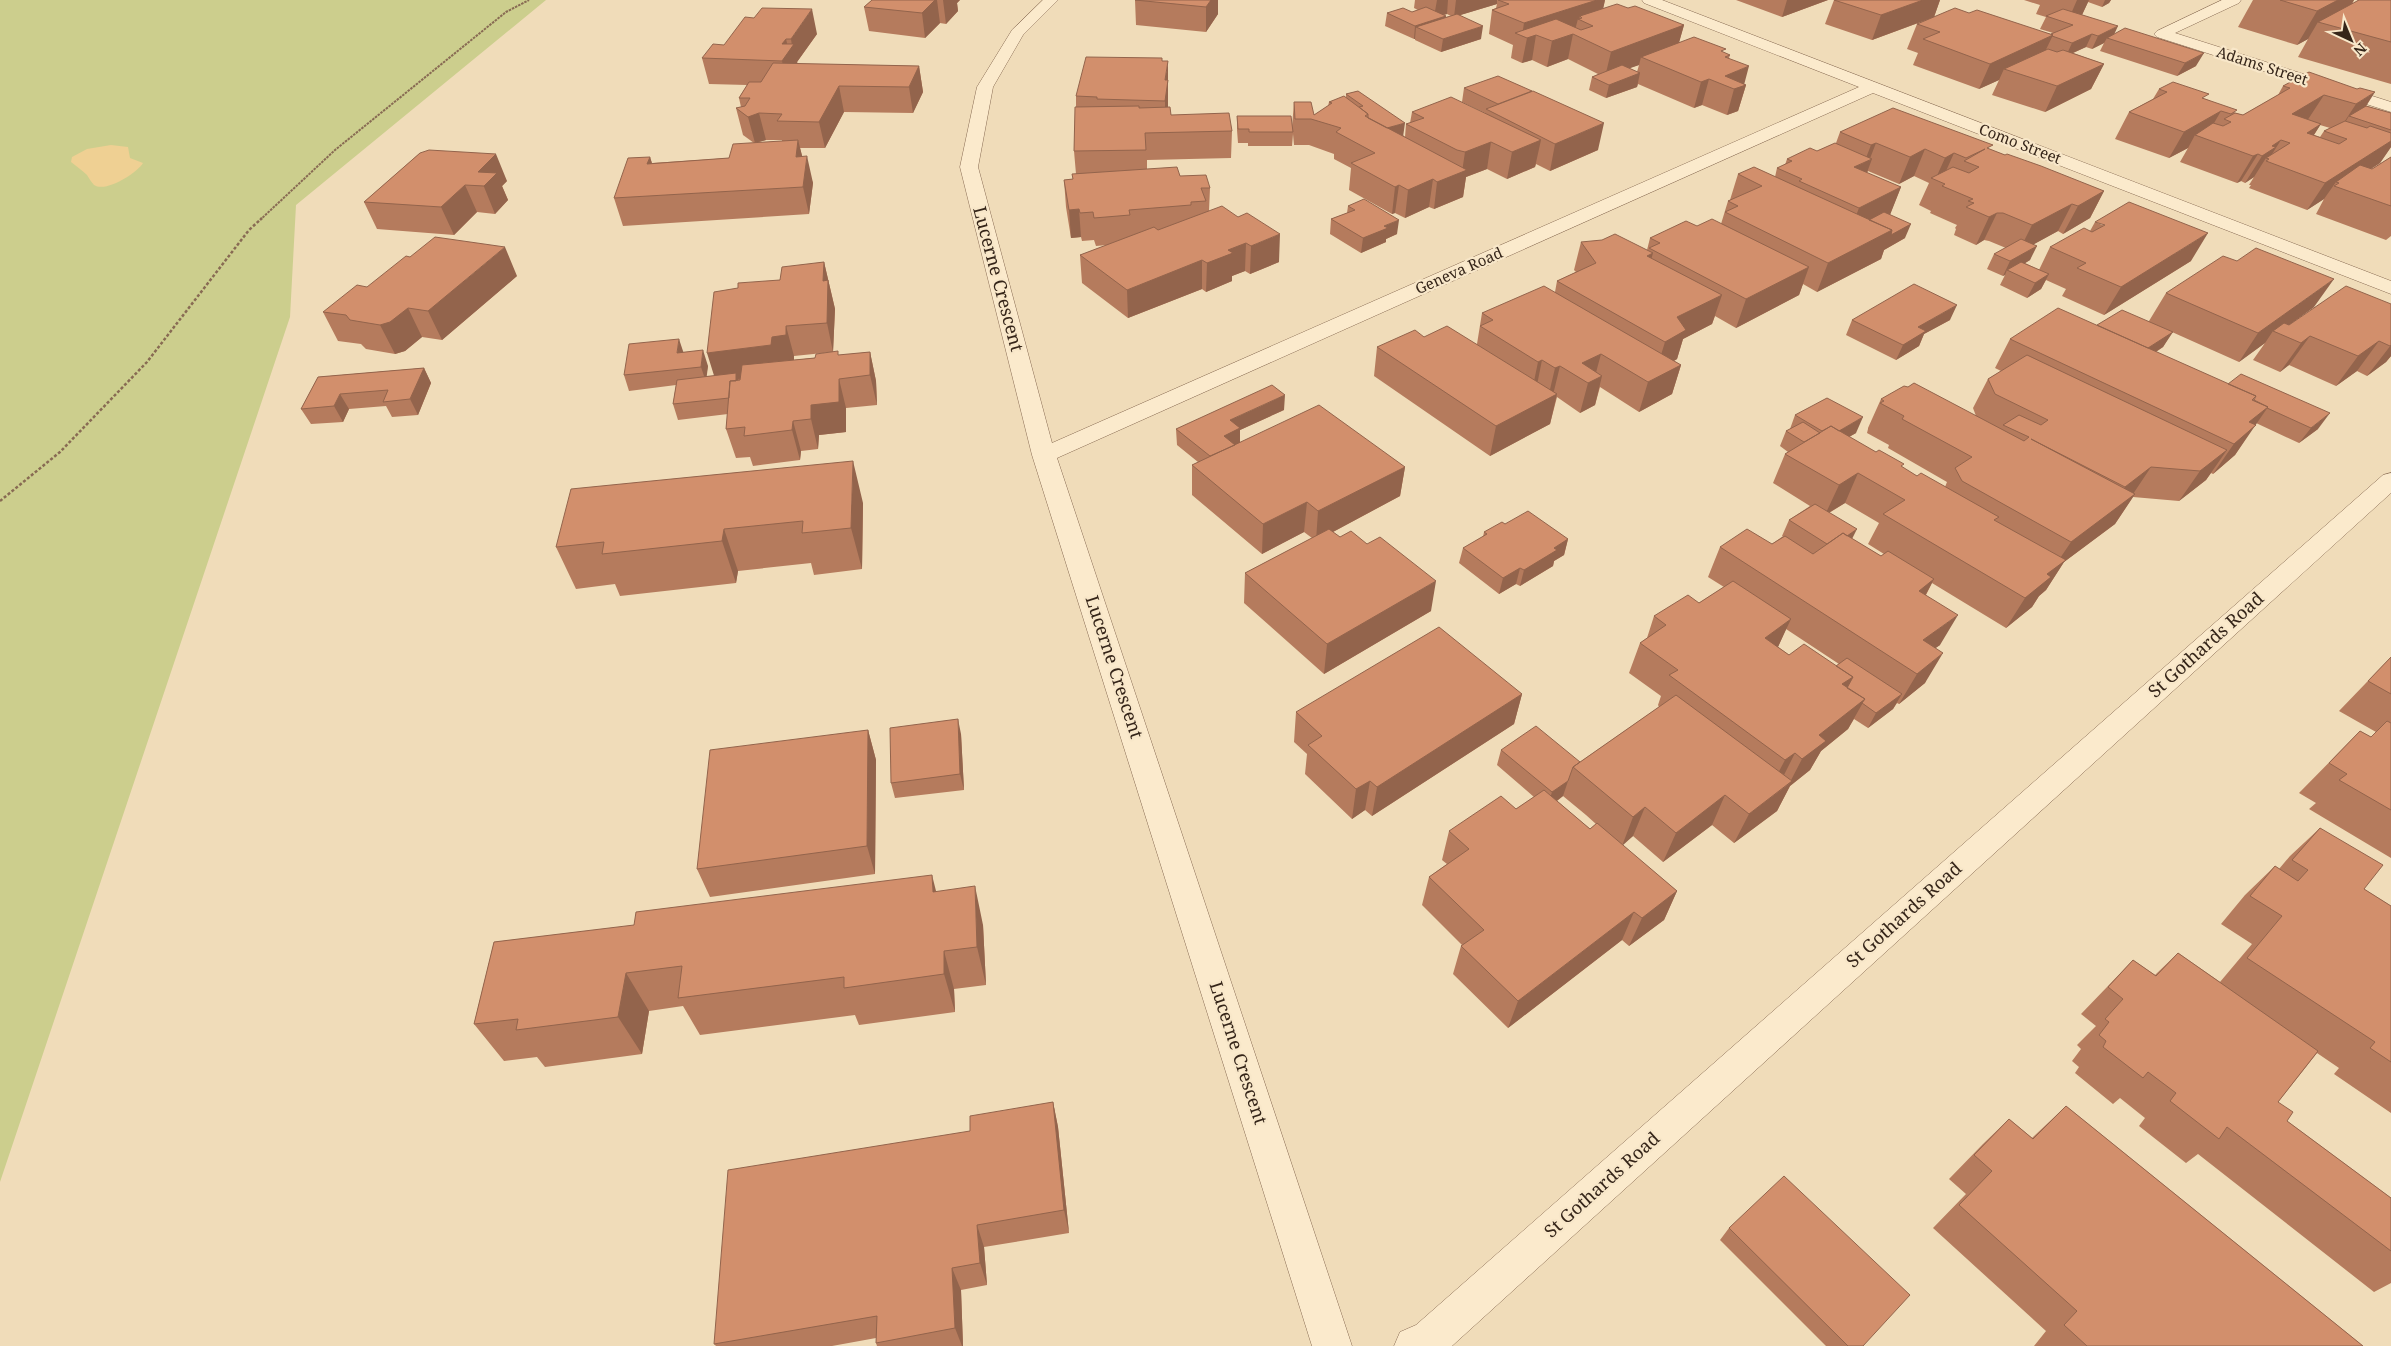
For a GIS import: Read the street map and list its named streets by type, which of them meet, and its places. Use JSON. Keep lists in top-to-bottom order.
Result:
{
  "streets": {
    "street": [
      "Adams Street",
      "Como Street",
      "Geneva Road",
      "Lucerne Crescent",
      "St Gothards Road"
    ]
  },
  "crossings": [
    ["Como Street", "Geneva Road"],
    ["Geneva Road", "Lucerne Crescent"]
  ],
  "north": "bottom right"
}
